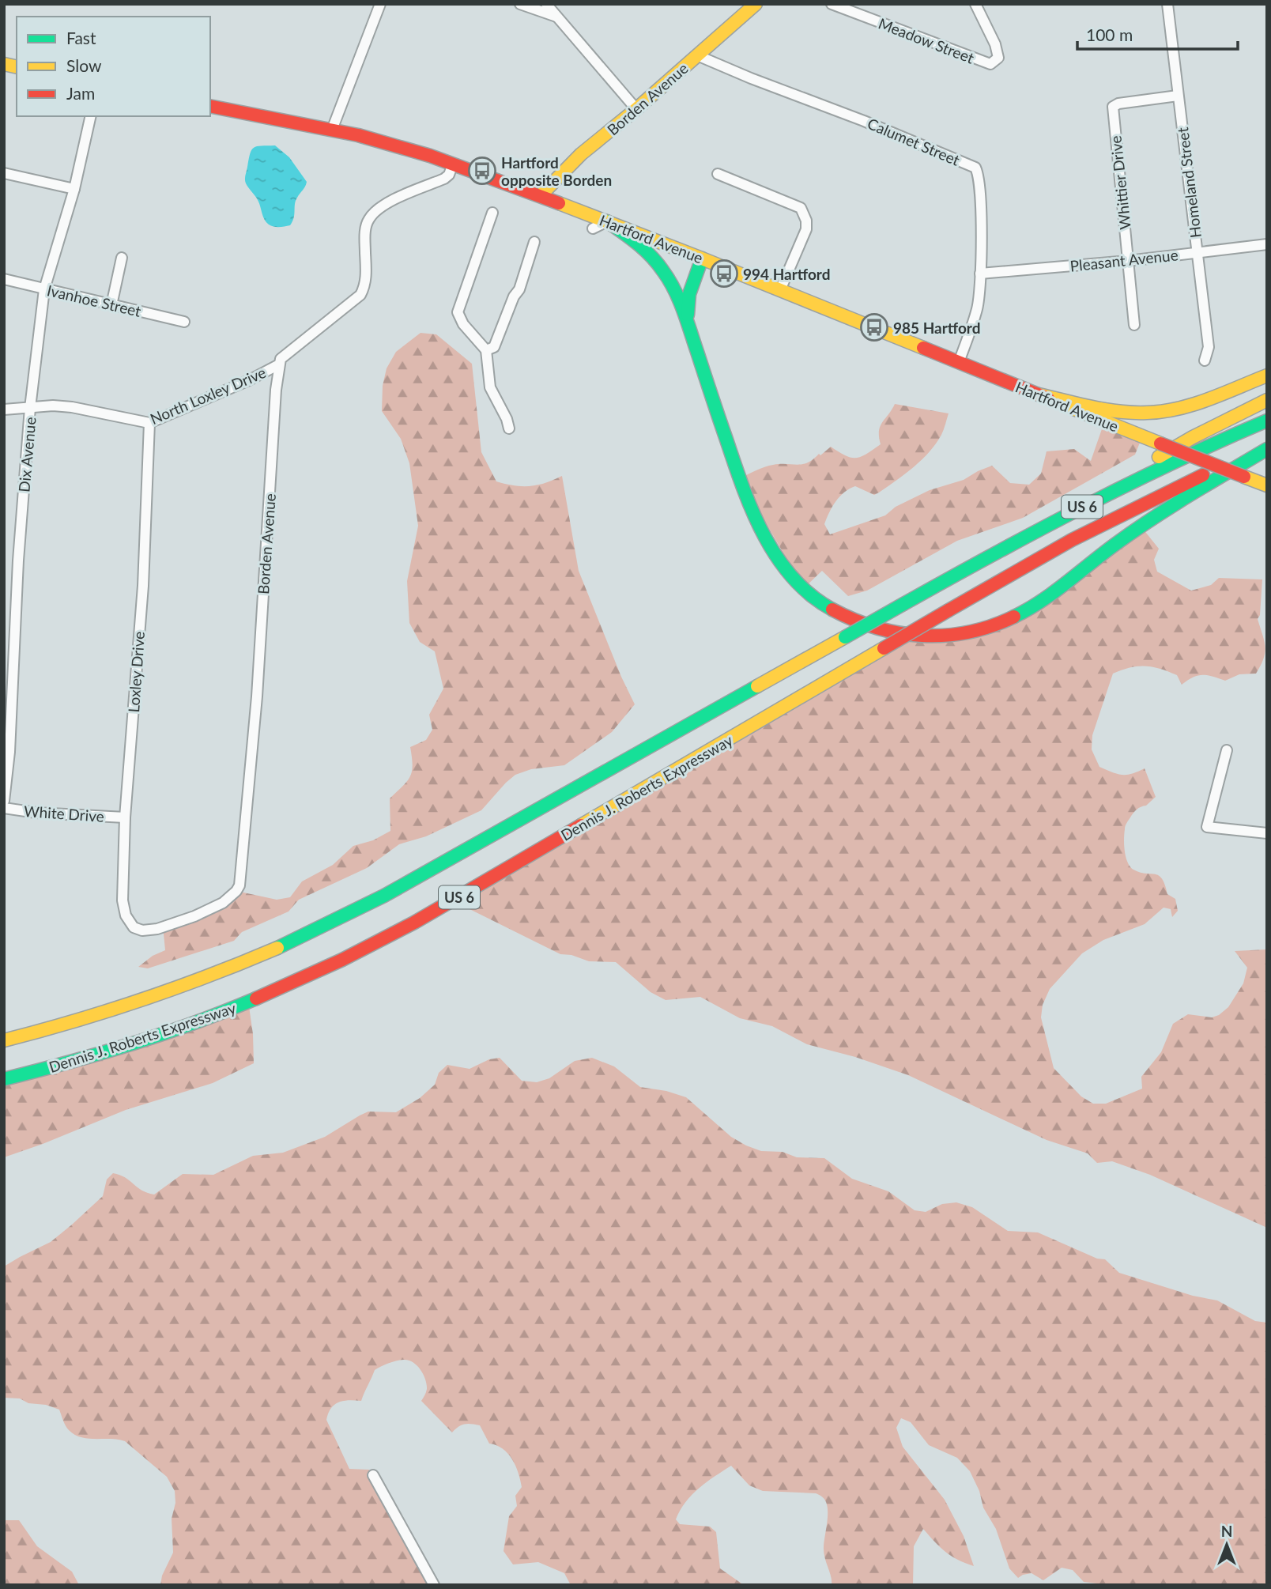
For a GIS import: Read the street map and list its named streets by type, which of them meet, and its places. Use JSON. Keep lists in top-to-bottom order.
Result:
{
  "streets": {
    "main road": [
      "Borden Avenue",
      "Hartford Avenue",
      "US 6",
      "Dennis J. Roberts Expressway"
    ],
    "street": [
      "Meadow Street",
      "Calumet Street",
      "Whittier Drive",
      "Homeland Street",
      "Pleasant Avenue",
      "Ivanhoe Street",
      "North Loxley Drive",
      "Dix Avenue",
      "Loxley Drive",
      "White Drive"
    ]
  },
  "crossings": [
    ["Borden Avenue", "Calumet Street"],
    ["Borden Avenue", "Hartford Avenue"],
    ["Borden Avenue", "North Loxley Drive"],
    ["Borden Avenue", "Loxley Drive"],
    ["Calumet Street", "Hartford Avenue"],
    ["Calumet Street", "Pleasant Avenue"],
    ["Whittier Drive", "Homeland Street"],
    ["Whittier Drive", "Pleasant Avenue"],
    ["Homeland Street", "Pleasant Avenue"],
    ["Ivanhoe Street", "Dix Avenue"],
    ["North Loxley Drive", "Dix Avenue"],
    ["North Loxley Drive", "Loxley Drive"],
    ["Loxley Drive", "White Drive"]
  ],
  "places": {
    "bus stop": ["Hartford opposite Borden", "994 Hartford", "985 Hartford"]
  },
  "legend": ["Fast", "Slow", "Jam"],
  "scale_bar": "100 m",
  "north": "top"
}
